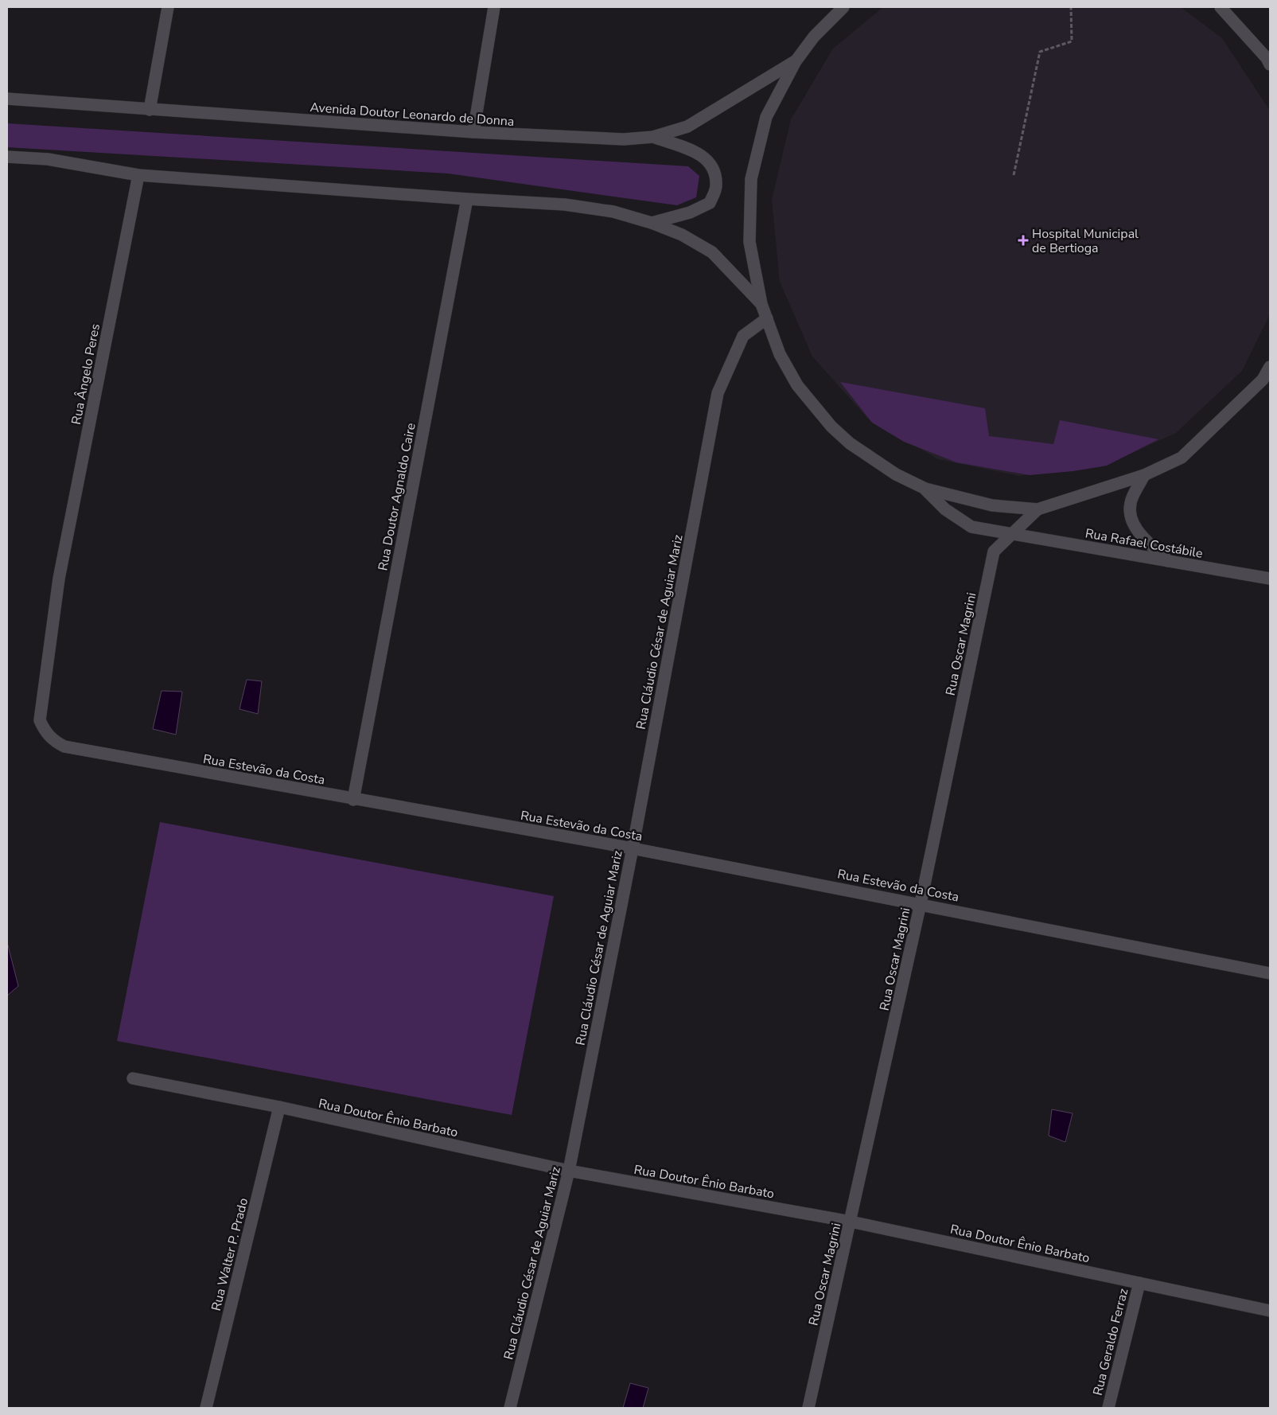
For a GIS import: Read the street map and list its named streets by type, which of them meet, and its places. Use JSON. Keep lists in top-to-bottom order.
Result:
{
  "streets": {
    "street": [
      "Avenida Doutor Leonardo de Donna",
      "Rua Ângelo Peres",
      "Rua Doutor Agnaldo Caire",
      "Rua Rafael Costábile",
      "Rua Cláudio César de Aguiar Mariz",
      "Rua Oscar Magrini",
      "Rua Estevão da Costa",
      "Rua Doutor Ênio Barbato",
      "Rua Walter P. Prado",
      "Rua Geraldo Ferraz"
    ]
  },
  "crossings": [
    ["Rua Ângelo Peres", "Rua Estevão da Costa"],
    ["Rua Doutor Agnaldo Caire", "Rua Estevão da Costa"],
    ["Rua Rafael Costábile", "Rua Oscar Magrini"],
    ["Rua Cláudio César de Aguiar Mariz", "Rua Estevão da Costa"],
    ["Rua Cláudio César de Aguiar Mariz", "Rua Doutor Ênio Barbato"],
    ["Rua Oscar Magrini", "Rua Estevão da Costa"],
    ["Rua Oscar Magrini", "Rua Doutor Ênio Barbato"],
    ["Rua Doutor Ênio Barbato", "Rua Walter P. Prado"],
    ["Rua Doutor Ênio Barbato", "Rua Geraldo Ferraz"]
  ],
  "places": {
    "health": ["Hospital Municipal de Bertioga"]
  }
}
